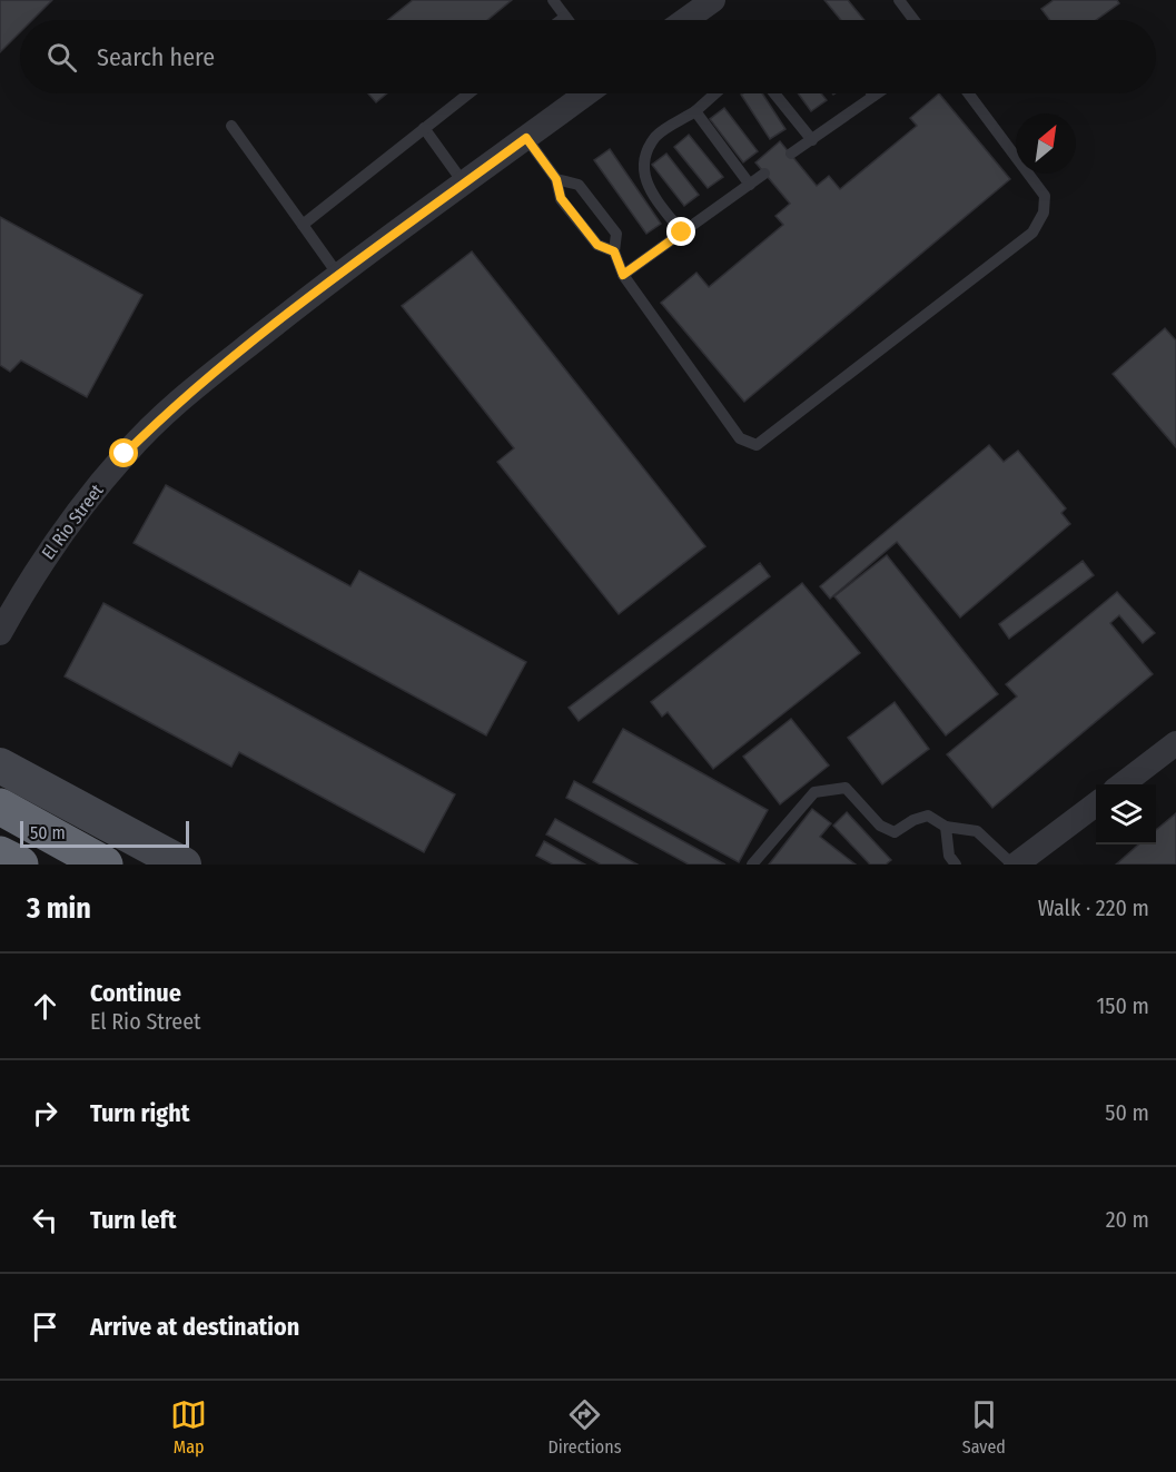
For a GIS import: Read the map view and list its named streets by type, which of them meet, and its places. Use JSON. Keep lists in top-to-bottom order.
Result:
{
  "streets": {
    "street": ["El Rio Street"]
  },
  "scale_bar": "50 m",
  "north": "top right",
  "page": {
    "search": "Search here",
    "scale": "50 m",
    "heading": ["3 min", "Walk · 220 m"],
    "list": [
      ["Continue", "El Rio Street", "150 m"],
      ["Turn right", "50 m"],
      ["Turn left", "20 m"],
      "Arrive at destination"
    ],
    "nav": ["Map", "Directions", "Saved"]
  }
}
